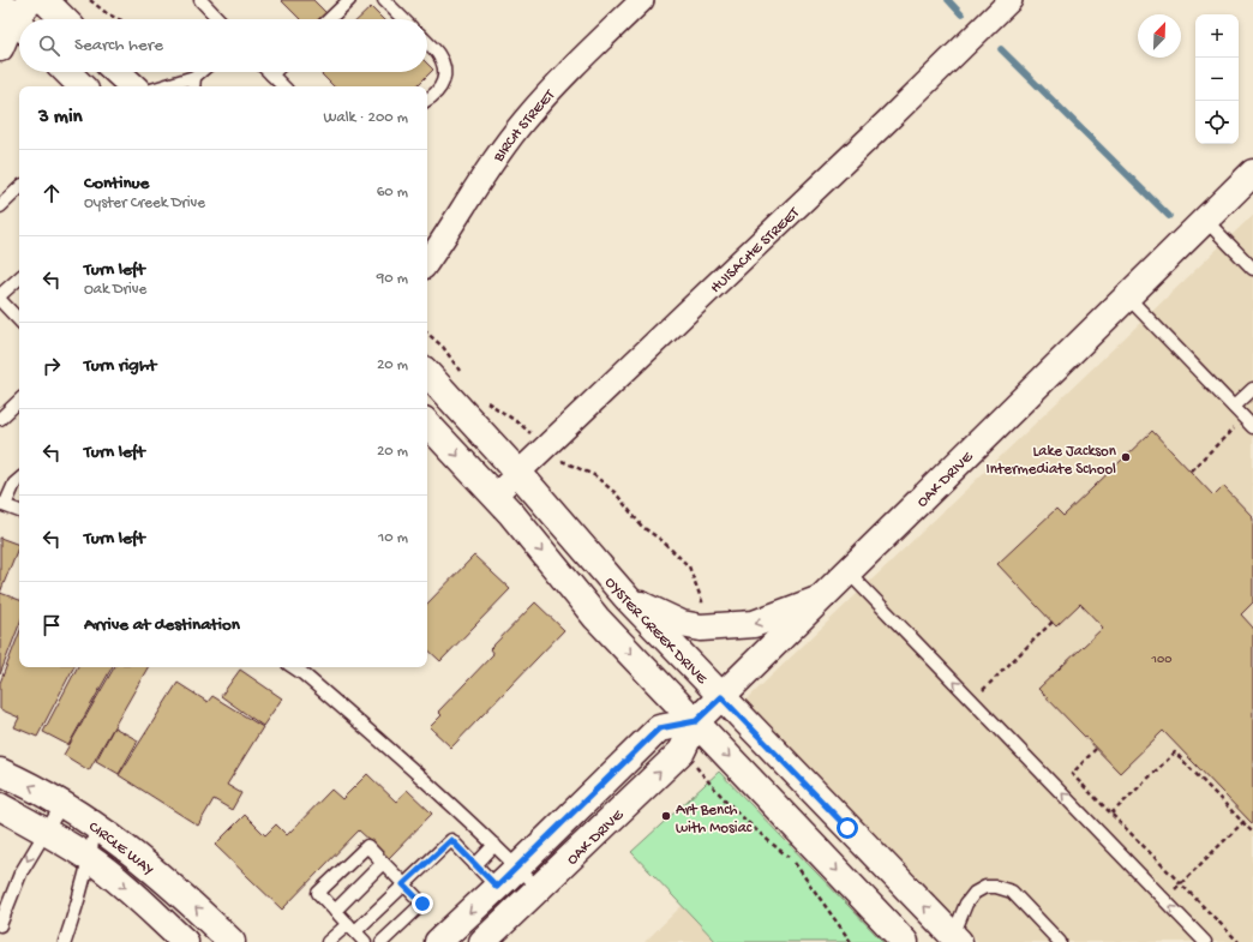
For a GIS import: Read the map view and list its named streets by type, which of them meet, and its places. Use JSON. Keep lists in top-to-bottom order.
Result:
{
  "streets": {
    "main road": ["OAK DRIVE", "OYSTER CREEK DRIVE", "CIRCLE WAY"],
    "street": ["BIRCH STREET", "HUISACHE STREET"]
  },
  "crossings": [
    ["HUISACHE STREET", "OYSTER CREEK DRIVE"],
    ["OAK DRIVE", "OYSTER CREEK DRIVE"]
  ],
  "places": ["Lake Jackson Intermediate School", "Art Bench with Mosiac"],
  "house_numbers": ["100"],
  "north": "top right",
  "page": {
    "map_buttons": ["+", "−"],
    "search": "Search here",
    "heading": ["3 min", "Walk · 200 m"],
    "list": [
      ["Continue", "Oyster Creek Drive", "60 m"],
      ["Turn left", "Oak Drive", "90 m"],
      ["Turn right", "20 m"],
      ["Turn left", "20 m"],
      ["Turn left", "10 m"],
      "Arrive at destination"
    ]
  }
}
